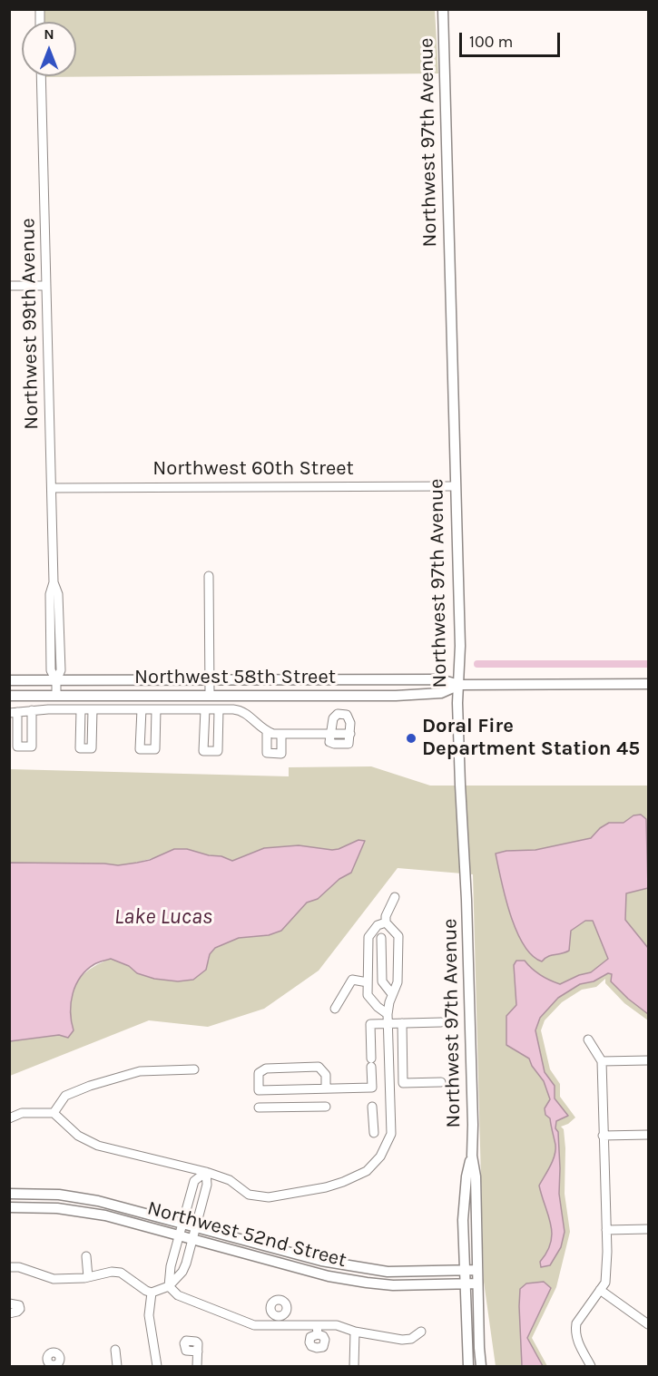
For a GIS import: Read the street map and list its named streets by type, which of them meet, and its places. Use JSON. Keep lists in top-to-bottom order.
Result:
{
  "streets": {
    "street": [
      "Northwest 97th Avenue",
      "Northwest 99th Avenue",
      "Northwest 60th Street",
      "Northwest 58th Street",
      "Northwest 52nd Street"
    ]
  },
  "crossings": [
    ["Northwest 97th Avenue", "Northwest 60th Street"],
    ["Northwest 97th Avenue", "Northwest 58th Street"],
    ["Northwest 97th Avenue", "Northwest 52nd Street"],
    ["Northwest 99th Avenue", "Northwest 60th Street"],
    ["Northwest 99th Avenue", "Northwest 58th Street"]
  ],
  "water": ["Lake Lucas"],
  "places": ["Doral Fire Department Station 45"],
  "scale_bar": "100 m",
  "north": "top"
}
